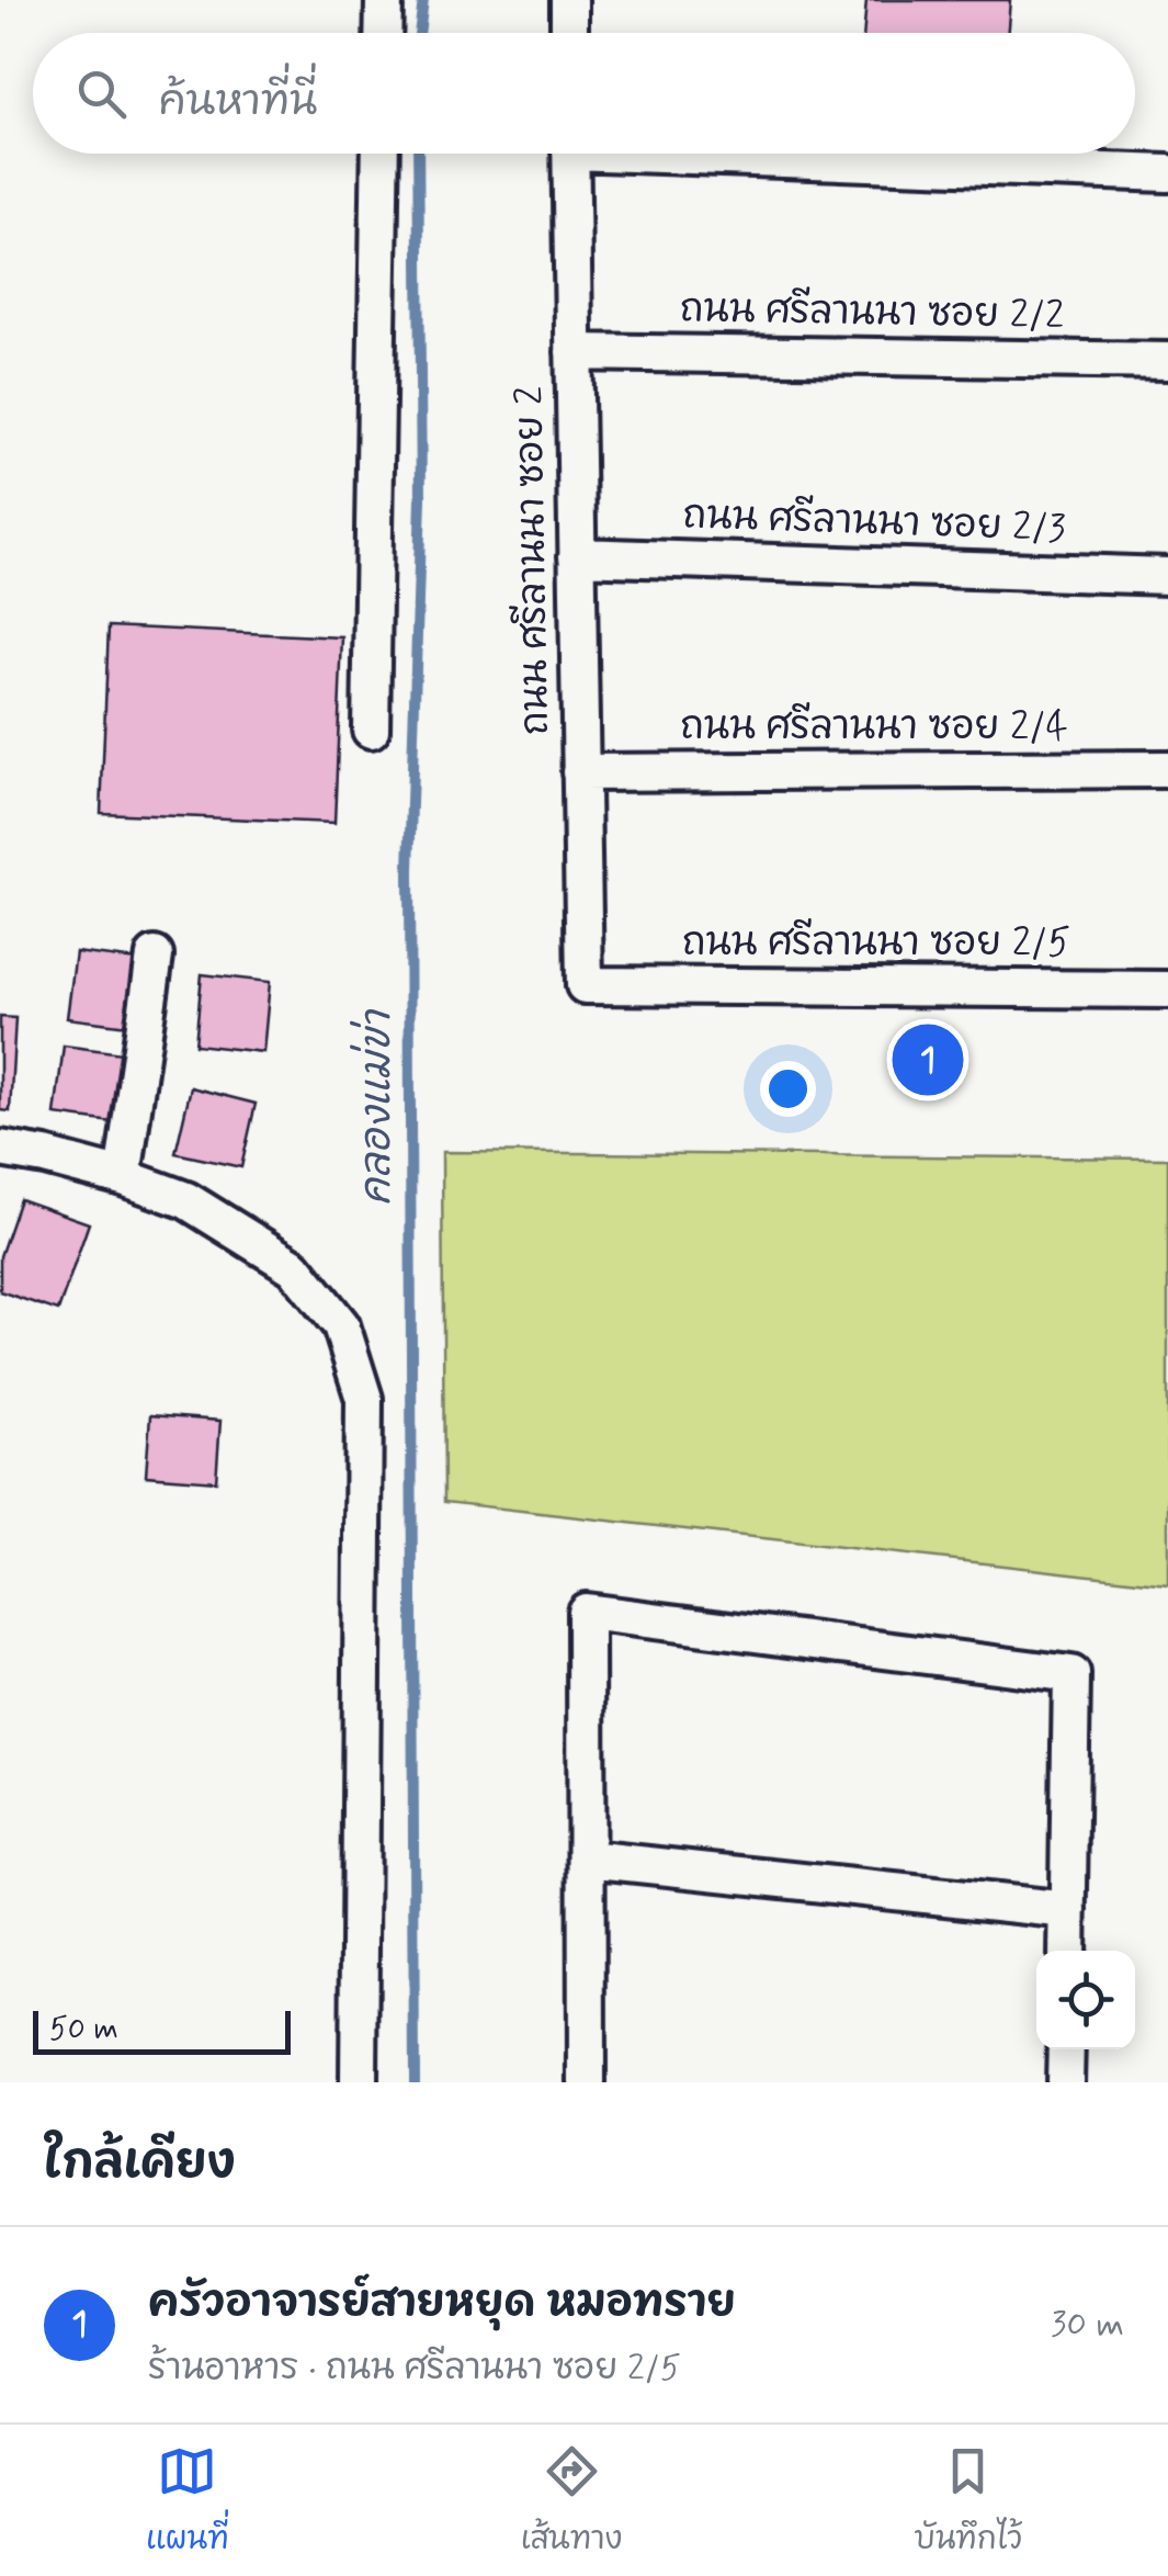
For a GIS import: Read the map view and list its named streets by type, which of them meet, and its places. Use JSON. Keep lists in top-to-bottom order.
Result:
{
  "streets": {
    "street": [
      "ถนน ศรีลานนา ซอย 2/2",
      "ถนน ศรีลานนา ซอย 2/3",
      "ถนน ศรีลานนา ซอย 2",
      "ถนน ศรีลานนา ซอย 2/4",
      "ถนน ศรีลานนา ซอย 2/5"
    ]
  },
  "crossings": [
    ["ถนน ศรีลานนา ซอย 2/2", "ถนน ศรีลานนา ซอย 2"],
    ["ถนน ศรีลานนา ซอย 2/3", "ถนน ศรีลานนา ซอย 2"],
    ["ถนน ศรีลานนา ซอย 2", "ถนน ศรีลานนา ซอย 2/4"],
    ["ถนน ศรีลานนา ซอย 2", "ถนน ศรีลานนา ซอย 2/5"]
  ],
  "water": ["คลองแม่ข่า"],
  "scale_bar": "50 m",
  "page": {
    "search": "ค้นหาที่นี่",
    "pins": "1",
    "scale": "50 m",
    "heading": "ใกล้เคียง",
    "list": [
      {
        "mark": "1",
        "name": "ครัวอาจารย์สายหยุด หมอทราย",
        "note": "ร้านอาหาร · ถนน ศรีลานนา ซอย 2/5",
        "value": "30 m"
      }
    ],
    "nav": ["แผนที่", "เส้นทาง", "บันทึกไว้"]
  }
}
